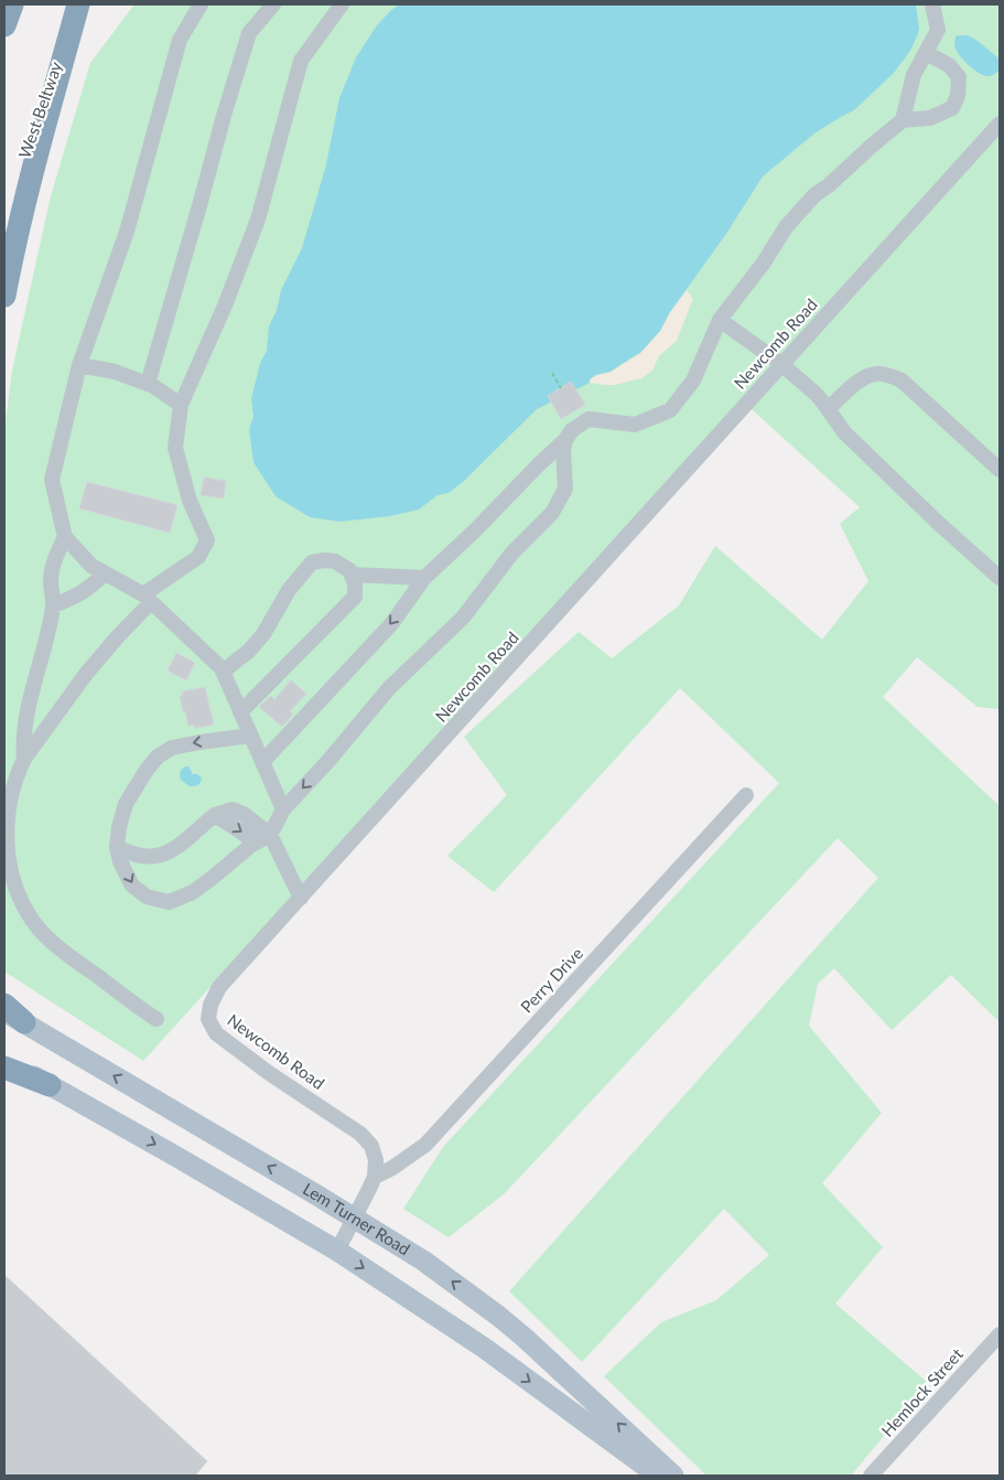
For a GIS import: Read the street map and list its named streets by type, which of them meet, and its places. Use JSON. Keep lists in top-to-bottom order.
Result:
{
  "streets": {
    "highway": ["West Beltway"],
    "main road": ["Lem Turner Road"],
    "street": ["Newcomb Road", "Perry Drive", "Hemlock Street"]
  },
  "crossings": [
    ["Newcomb Road", "Perry Drive"]
  ]
}
